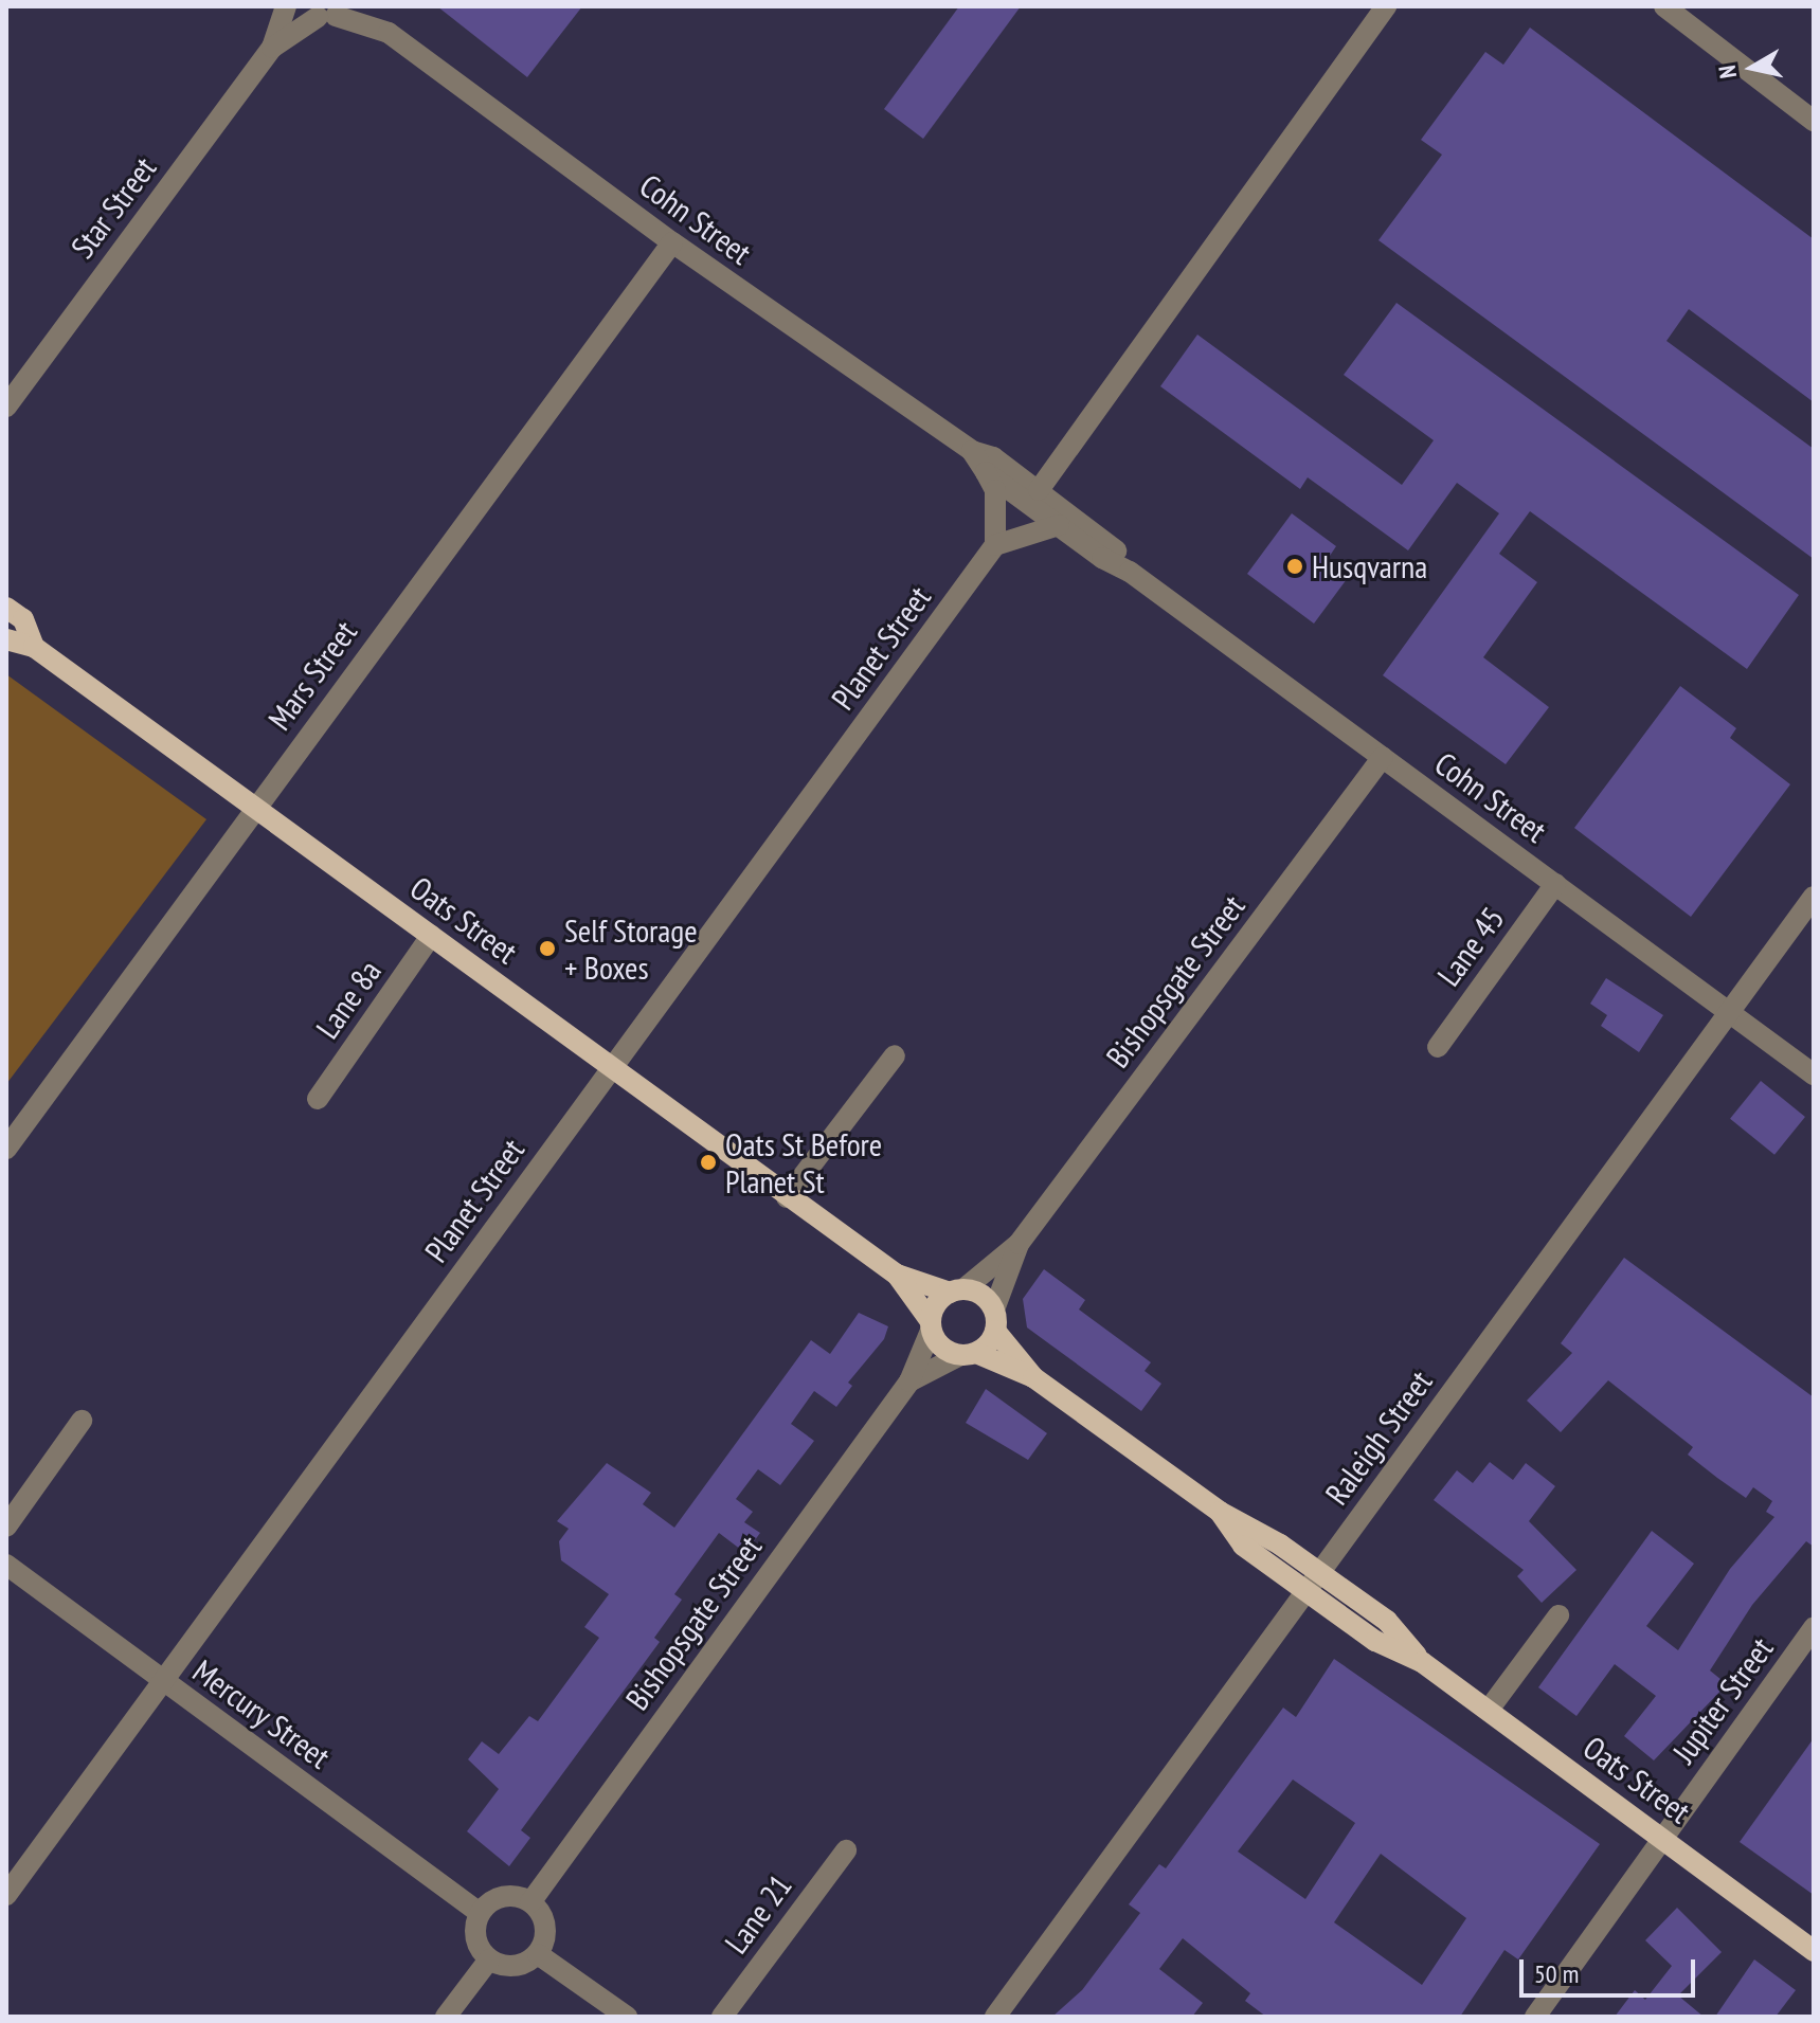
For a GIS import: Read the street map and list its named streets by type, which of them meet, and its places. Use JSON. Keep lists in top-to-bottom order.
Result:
{
  "streets": {
    "main road": ["Oats Street"],
    "street": [
      "Star Street",
      "Cohn Street",
      "Planet Street",
      "Mars Street",
      "Lane 45",
      "Bishopsgate Street",
      "Lane 8a",
      "Raleigh Street",
      "Jupiter Street",
      "Mercury Street",
      "Lane 21"
    ]
  },
  "crossings": [
    ["Star Street", "Cohn Street"],
    ["Cohn Street", "Mars Street"],
    ["Cohn Street", "Lane 45"],
    ["Cohn Street", "Bishopsgate Street"],
    ["Cohn Street", "Raleigh Street"],
    ["Planet Street", "Oats Street"],
    ["Planet Street", "Mercury Street"],
    ["Mars Street", "Oats Street"],
    ["Oats Street", "Bishopsgate Street"],
    ["Oats Street", "Lane 8a"],
    ["Oats Street", "Raleigh Street"],
    ["Oats Street", "Jupiter Street"],
    ["Bishopsgate Street", "Mercury Street"]
  ],
  "places": ["Husqvarna", "Self Storage + Boxes", "Oats St Before Planet St"],
  "scale_bar": "50 m",
  "north": "left"
}
